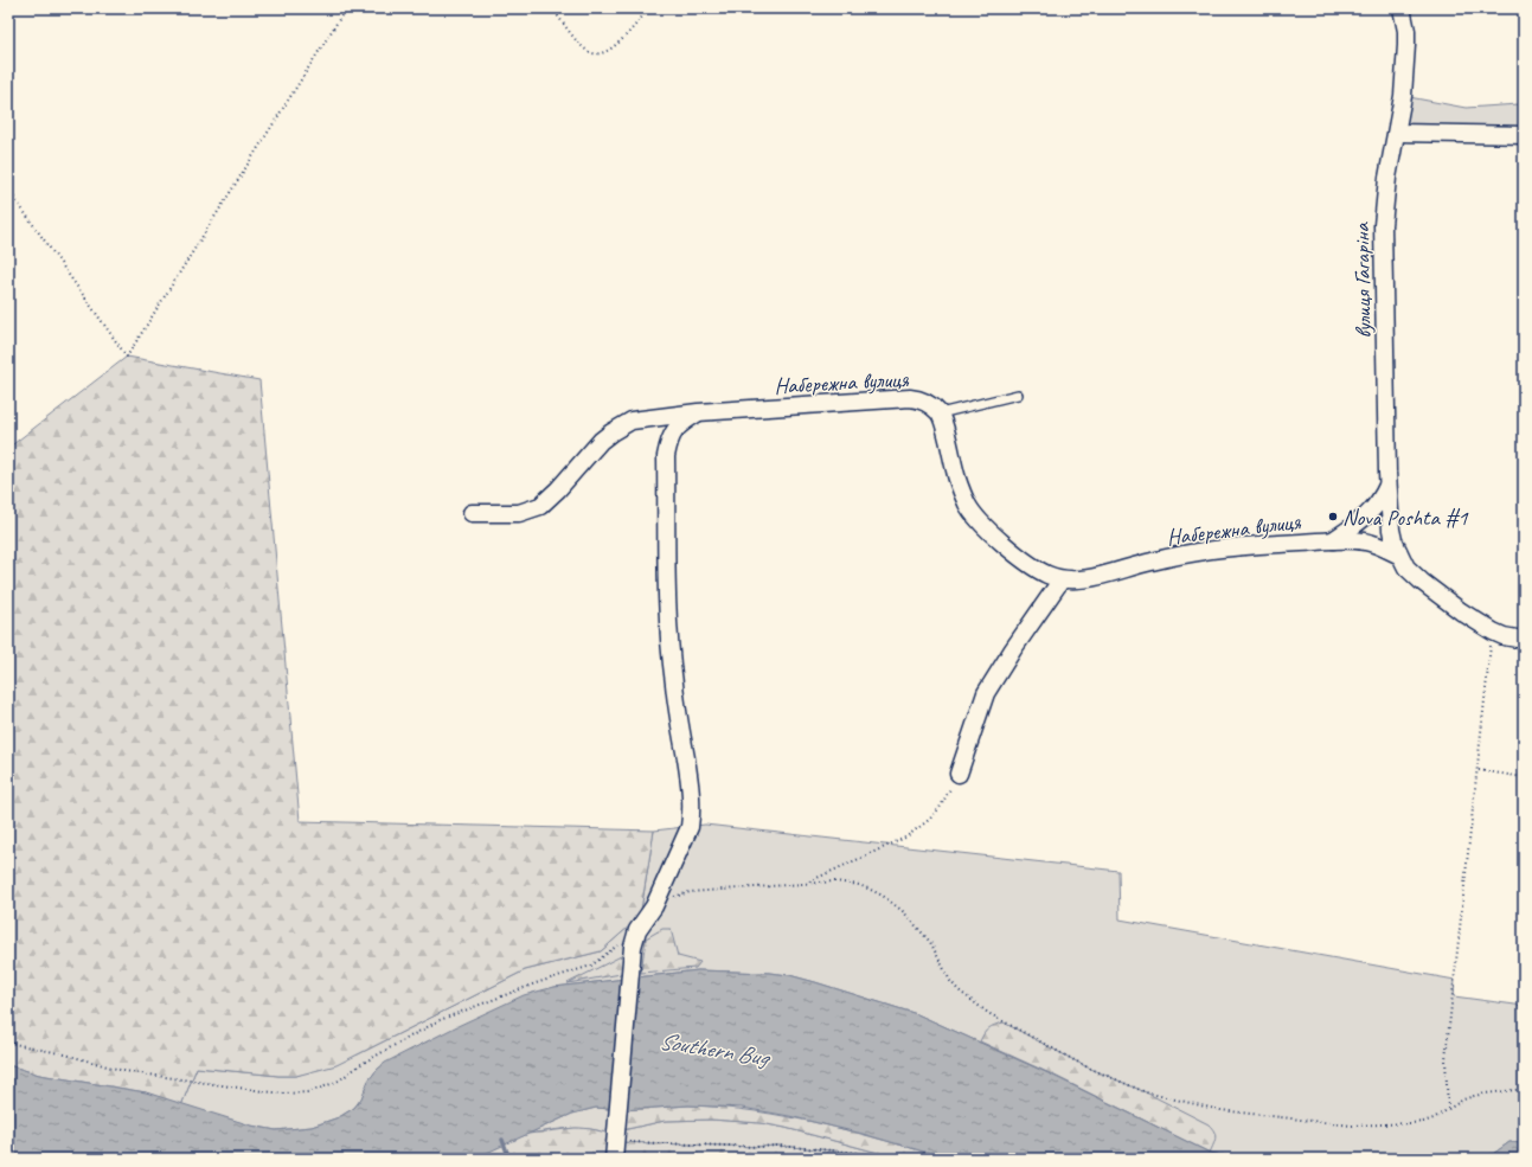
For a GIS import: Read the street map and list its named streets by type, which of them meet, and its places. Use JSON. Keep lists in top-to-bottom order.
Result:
{
  "streets": {
    "street": ["вулиця Гагаріна", "Набережна вулиця"]
  },
  "crossings": [
    ["вулиця Гагаріна", "Набережна вулиця"]
  ],
  "water": ["Southern Bug"],
  "places": ["Nova Poshta #1"]
}
